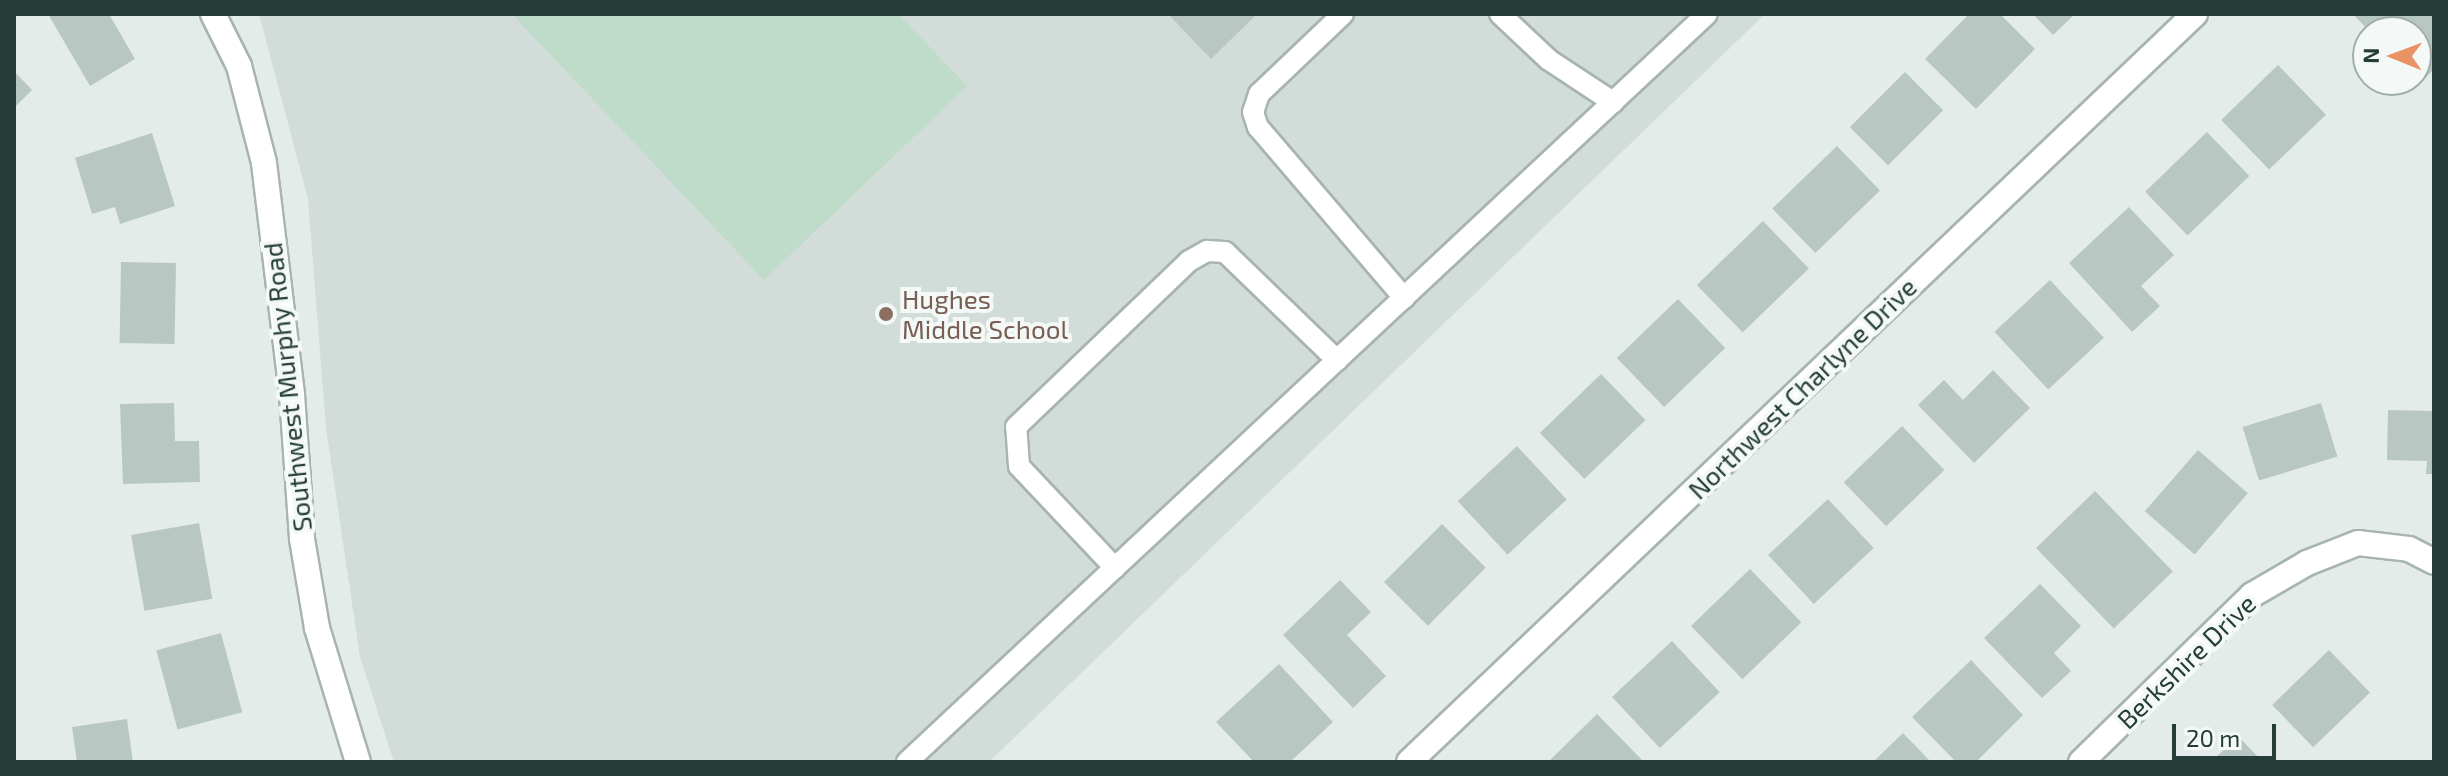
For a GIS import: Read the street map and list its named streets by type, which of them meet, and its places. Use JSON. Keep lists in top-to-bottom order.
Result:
{
  "streets": {
    "street": ["Southwest Murphy Road", "Northwest Charlyne Drive", "Berkshire Drive"]
  },
  "places": ["Hughes Middle School"],
  "scale_bar": "20 m",
  "north": "left"
}
